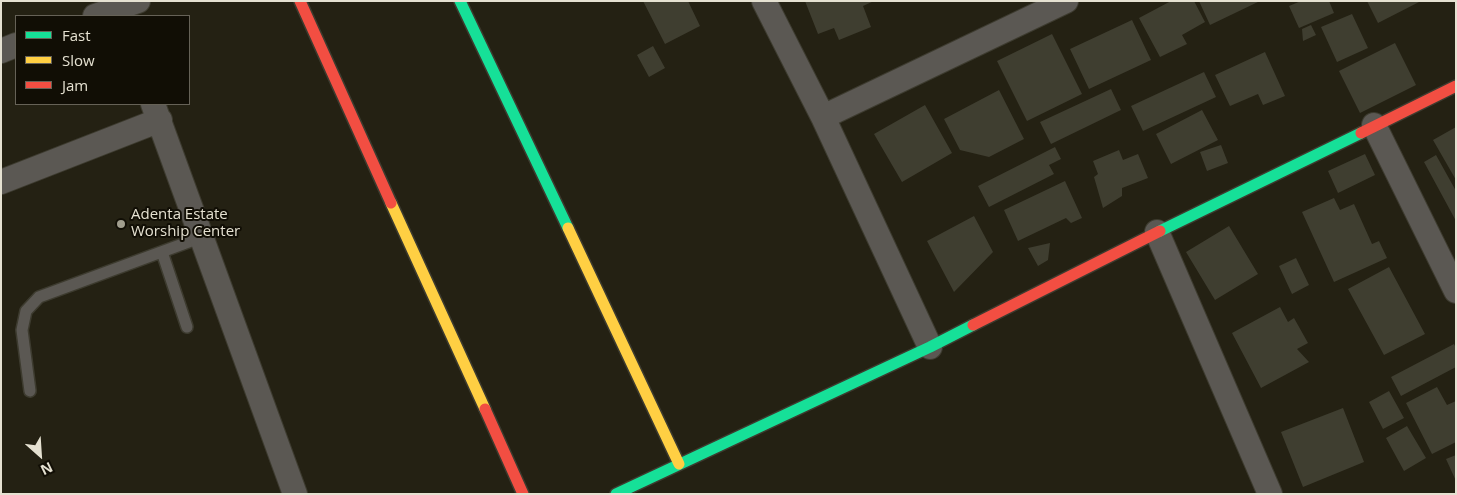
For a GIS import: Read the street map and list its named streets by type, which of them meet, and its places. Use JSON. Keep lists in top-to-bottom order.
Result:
{
  "places": ["Adenta Estate Worship Center"],
  "legend": ["Fast", "Slow", "Jam"],
  "north": "bottom right"
}
